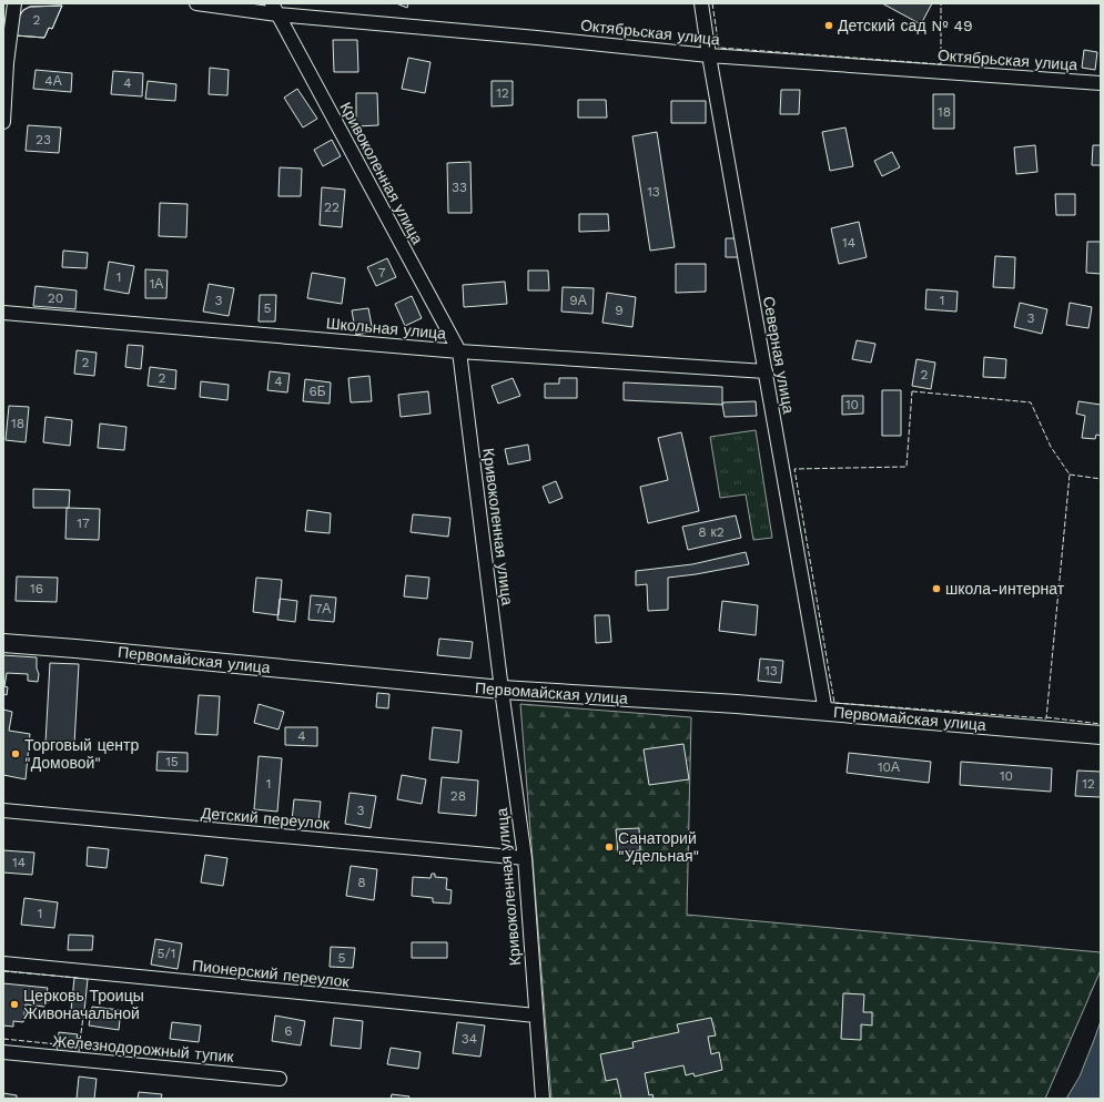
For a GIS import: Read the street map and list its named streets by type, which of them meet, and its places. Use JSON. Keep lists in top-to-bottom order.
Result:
{
  "streets": {
    "main road": ["Первомайская улица"],
    "street": [
      "Октябрьская улица",
      "Кривоколенная улица",
      "Школьная улица",
      "Северная улица",
      "Детский переулок",
      "Пионерский переулок",
      "Железнодорожный тупик"
    ]
  },
  "crossings": [
    ["Октябрьская улица", "Кривоколенная улица"],
    ["Октябрьская улица", "Северная улица"],
    ["Кривоколенная улица", "Школьная улица"],
    ["Кривоколенная улица", "Первомайская улица"],
    ["Кривоколенная улица", "Детский переулок"],
    ["Кривоколенная улица", "Пионерский переулок"],
    ["Школьная улица", "Северная улица"],
    ["Северная улица", "Первомайская улица"]
  ],
  "places": [
    "Детский сад № 49",
    "школа-интернат",
    "Торговый центр \"Домовой\"",
    "Санаторий \"Удельная\"",
    "Церковь Троицы Живоначальной"
  ],
  "house_numbers": [
    "2",
    "4А",
    "4",
    "12",
    "18",
    "23",
    "33",
    "13",
    "22",
    "14",
    "7",
    "1",
    "1А",
    "20",
    "3",
    "9А",
    "1",
    "5",
    "9",
    "3",
    "2",
    "2",
    "2",
    "4",
    "6Б",
    "10",
    "18",
    "17",
    "8 к2",
    "16",
    "7А",
    "13",
    "4",
    "15",
    "10А",
    "10",
    "1",
    "12",
    "28",
    "3",
    "14",
    "8",
    "1",
    "5/1",
    "5",
    "6",
    "34"
  ]
}
